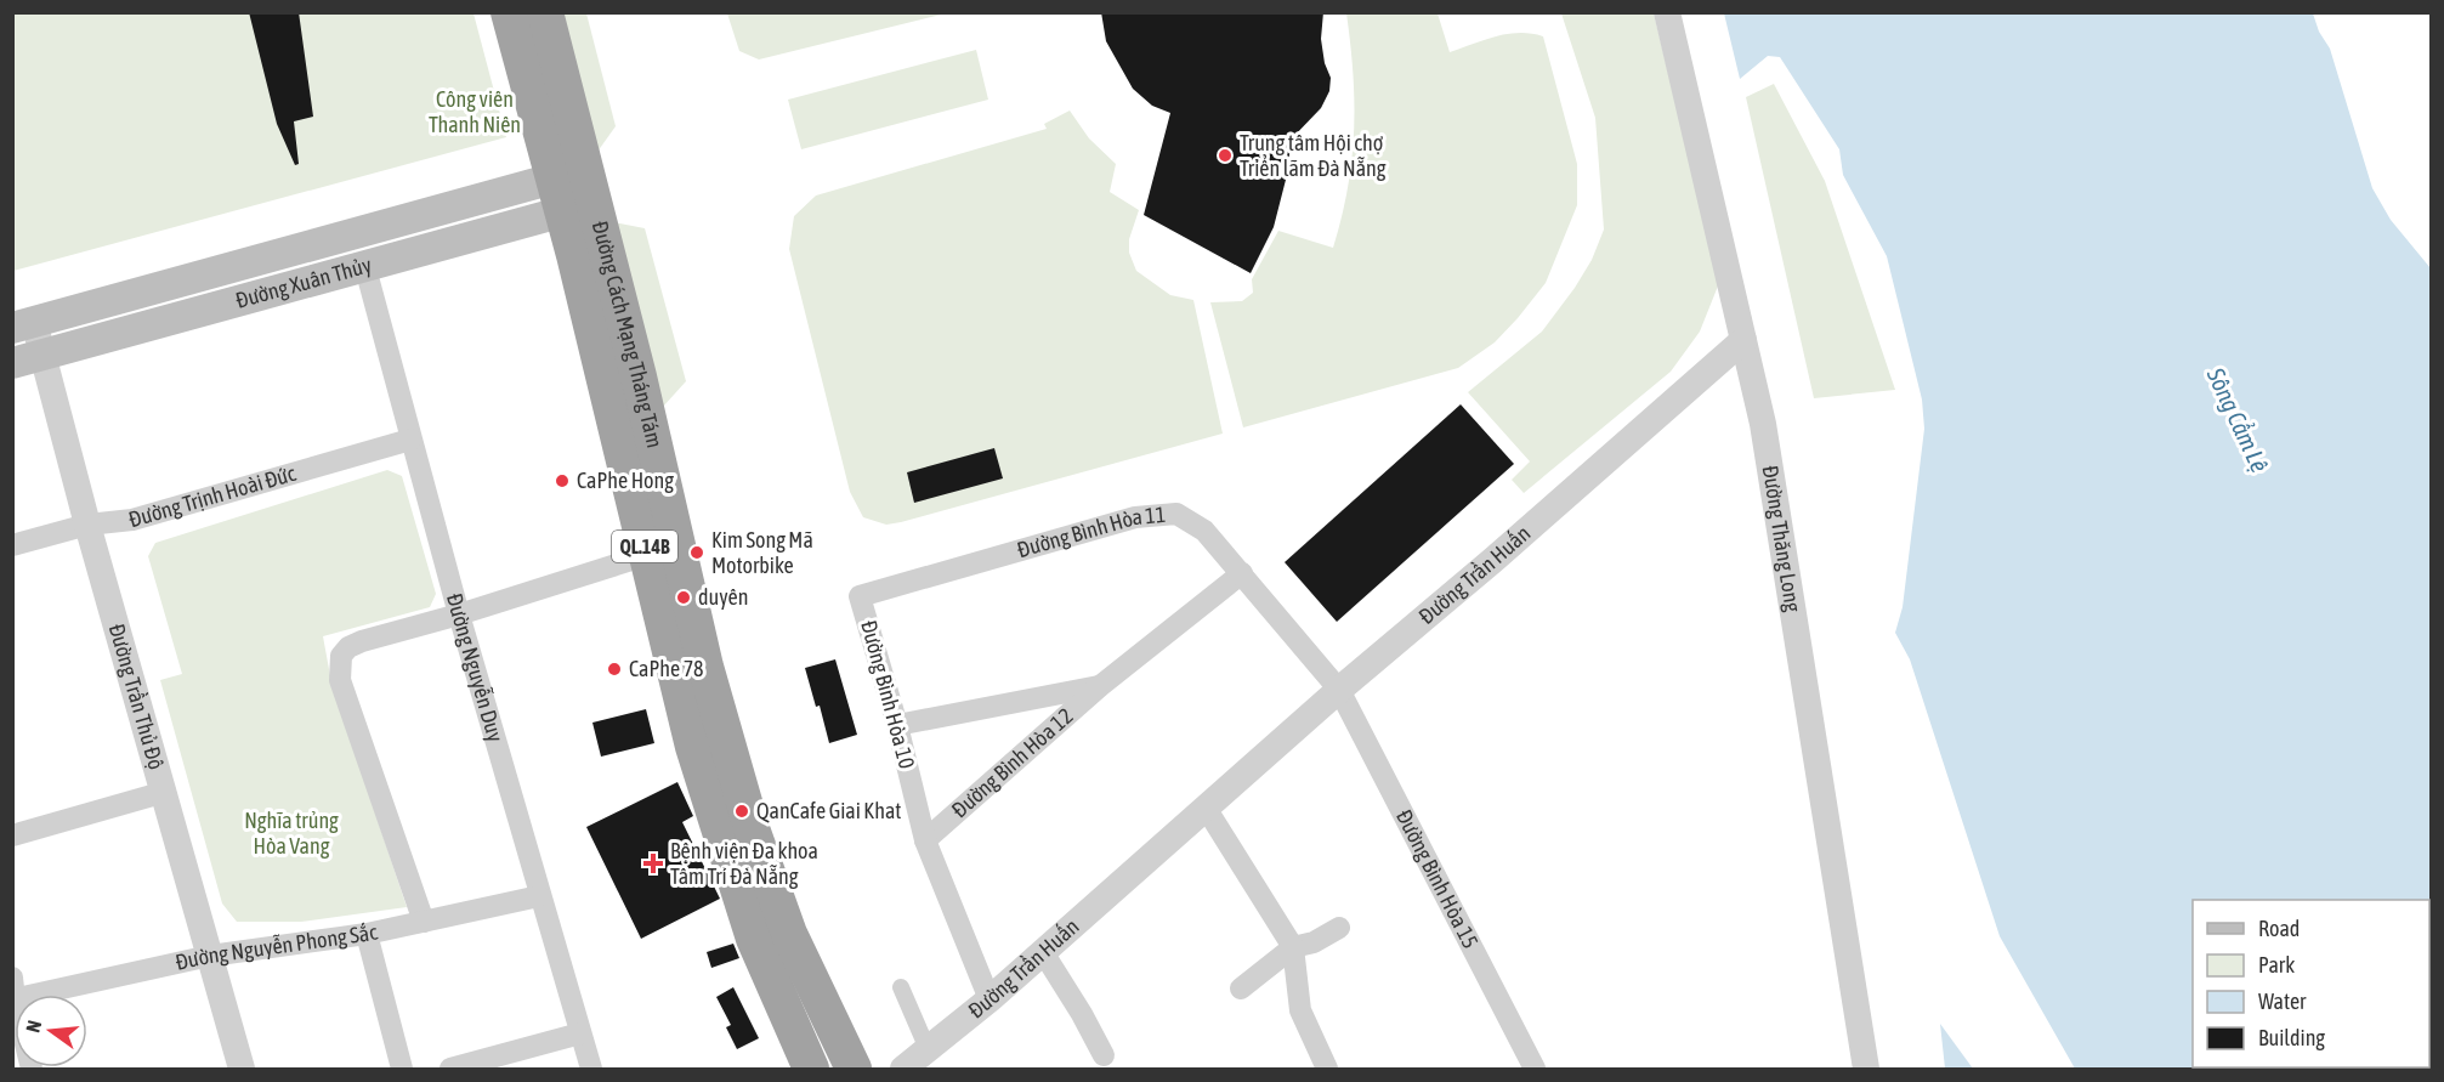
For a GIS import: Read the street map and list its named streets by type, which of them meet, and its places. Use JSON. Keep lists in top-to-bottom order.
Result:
{
  "streets": {
    "highway": ["Đường Cách Mạng Tháng Tám", "QL.14B"],
    "main road": ["Đường Xuân Thủy"],
    "street": [
      "Đường Trịnh Hoài Đức",
      "Đường Bình Hòa 11",
      "Đường Thăng Long",
      "Đường Trần Huấn",
      "Đường Nguyễn Duy",
      "Đường Bình Hòa 10",
      "Đường Trần Thủ Độ",
      "Đường Bình Hòa 12",
      "Đường Bình Hòa 15",
      "Đường Nguyễn Phong Sắc"
    ]
  },
  "crossings": [
    ["Đường Xuân Thủy", "Đường Cách Mạng Tháng Tám"],
    ["Đường Xuân Thủy", "Đường Nguyễn Duy"],
    ["Đường Xuân Thủy", "Đường Trần Thủ Độ"],
    ["Đường Trịnh Hoài Đức", "Đường Nguyễn Duy"],
    ["Đường Trịnh Hoài Đức", "Đường Trần Thủ Độ"],
    ["Đường Bình Hòa 11", "Đường Trần Huấn"],
    ["Đường Bình Hòa 11", "Đường Bình Hòa 10"],
    ["Đường Bình Hòa 11", "Đường Bình Hòa 12"],
    ["Đường Bình Hòa 11", "Đường Bình Hòa 15"],
    ["Đường Thăng Long", "Đường Trần Huấn"],
    ["Đường Trần Huấn", "Đường Bình Hòa 10"],
    ["Đường Trần Huấn", "Đường Bình Hòa 15"],
    ["Đường Nguyễn Duy", "Đường Nguyễn Phong Sắc"],
    ["Đường Bình Hòa 10", "Đường Bình Hòa 12"],
    ["Đường Trần Thủ Độ", "Đường Nguyễn Phong Sắc"]
  ],
  "water": ["Sông Cẩm Lệ"],
  "parks": ["Công viên Thanh Niên", "Nghĩa trủng Hòa Vang"],
  "places": {
    "other": [
      "Trung tâm Hội chợ Triển lãm Đà Nẵng",
      "CaPhe Hong",
      "Kim Song Mã Motorbike",
      "duyên",
      "CaPhe 78",
      "QanCafe Giai Khat"
    ],
    "health": ["Bệnh viện Đa khoa Tâm Trí Đà Nẵng"]
  },
  "legend": [
    "Road",
    "Park",
    "Water",
    "Building"
  ],
  "north": "left"
}
